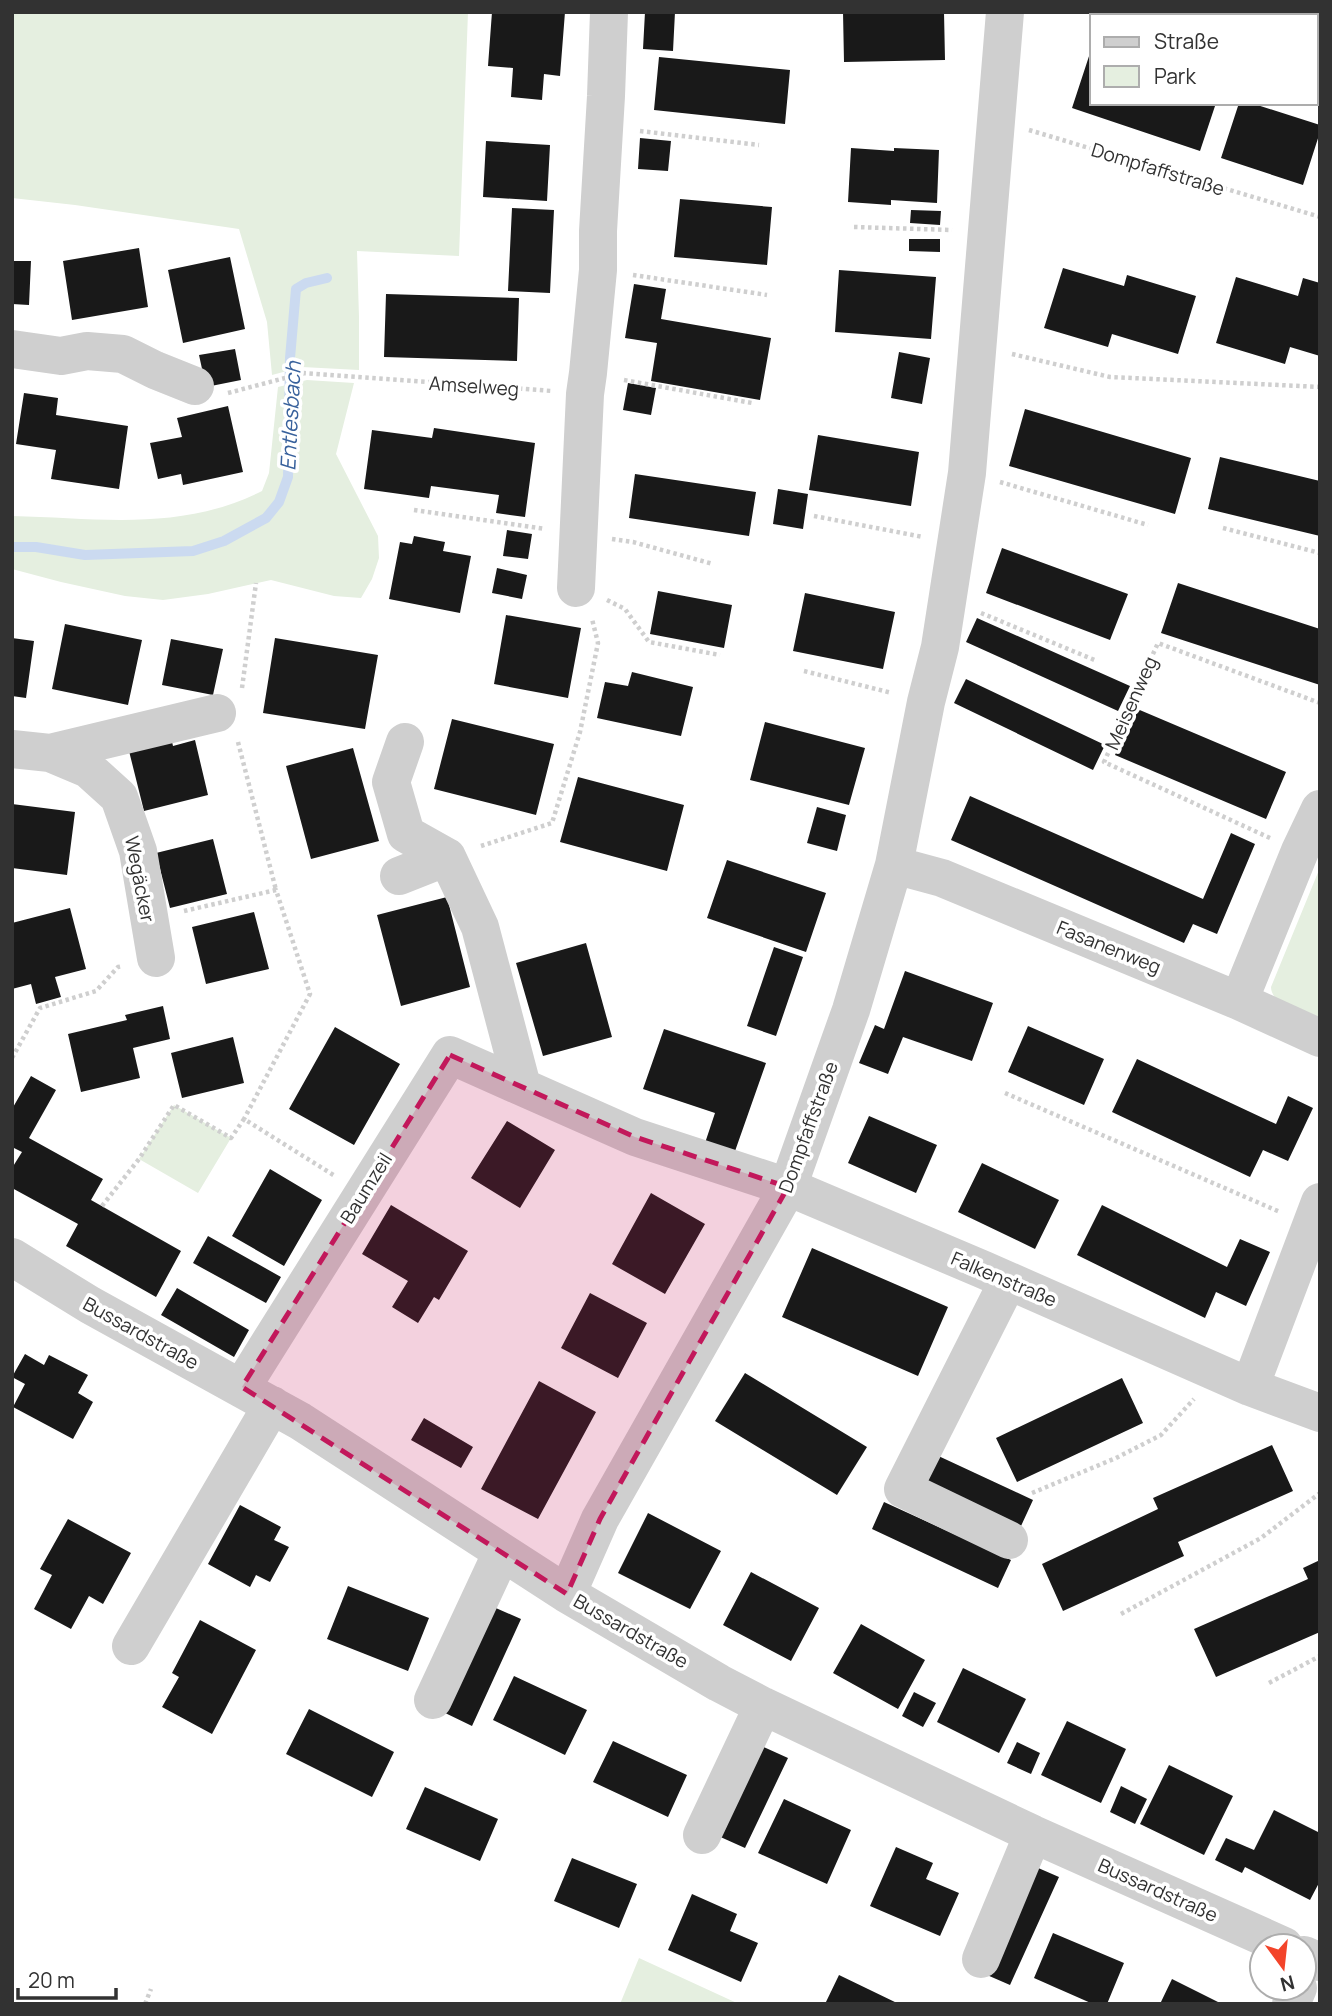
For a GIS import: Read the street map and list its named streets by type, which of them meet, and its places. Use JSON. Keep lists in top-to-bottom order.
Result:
{
  "streets": {
    "street": [
      "Dompfaffstraße",
      "Wegäcker",
      "Fasanenweg",
      "Baumzeil",
      "Falkenstraße",
      "Bussardstraße"
    ],
    "path": ["Amselweg", "Meisenweg"]
  },
  "crossings": [
    ["Dompfaffstraße", "Fasanenweg"],
    ["Dompfaffstraße", "Baumzeil"],
    ["Dompfaffstraße", "Falkenstraße"],
    ["Dompfaffstraße", "Bussardstraße"],
    ["Baumzeil", "Falkenstraße"],
    ["Baumzeil", "Bussardstraße"]
  ],
  "water": ["Entlesbach"],
  "legend": ["Straße", "Park"],
  "scale_bar": "20 m",
  "north": "bottom"
}
